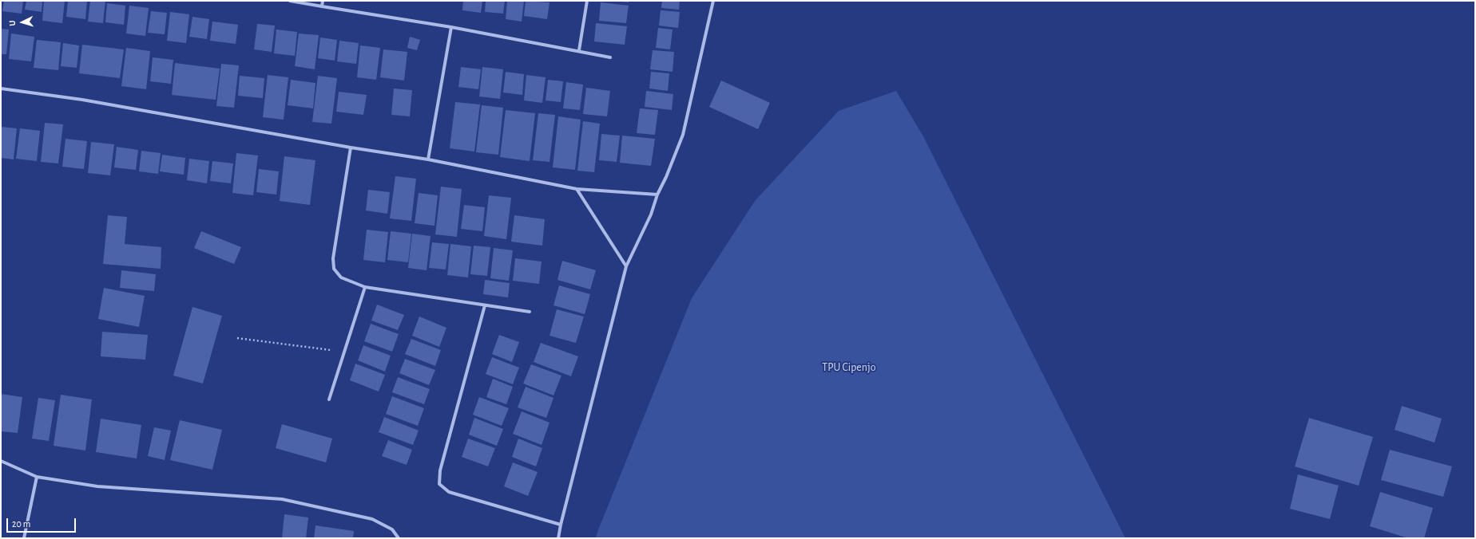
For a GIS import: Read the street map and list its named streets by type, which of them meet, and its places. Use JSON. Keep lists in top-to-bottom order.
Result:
{
  "parks": ["TPU Cipenjo"],
  "scale_bar": "20 m",
  "north": "left"
}
